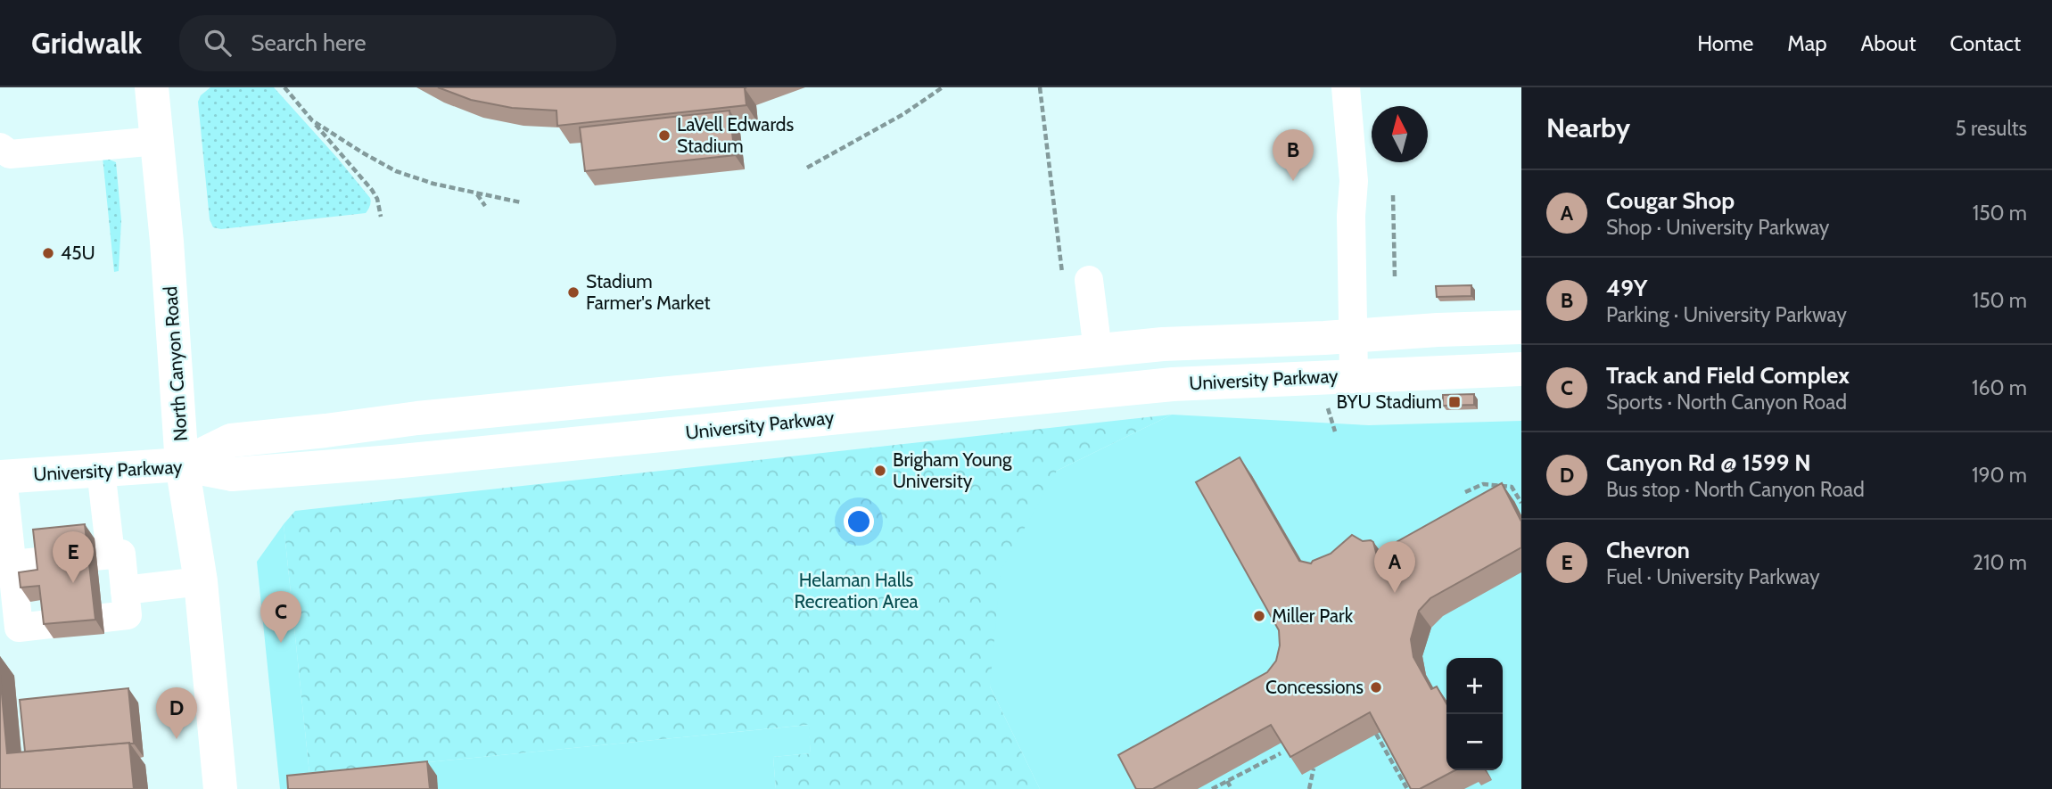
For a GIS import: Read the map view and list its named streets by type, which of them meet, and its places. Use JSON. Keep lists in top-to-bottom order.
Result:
{
  "streets": {
    "main road": ["North Canyon Road", "University Parkway"]
  },
  "crossings": [
    ["North Canyon Road", "University Parkway"]
  ],
  "parks": ["Helaman Halls Recreation Area"],
  "places": {
    "other": [
      "LaVell Edwards Stadium",
      "45U",
      "Stadium Farmer's Market",
      "Brigham Young University",
      "Miller Park",
      "Concessions"
    ],
    "transit": ["BYU Stadium"]
  },
  "north": "top",
  "page": {
    "header": "Gridwalk",
    "search": "Search here",
    "nav": [
      "Home",
      "Map",
      "About",
      "Contact"
    ],
    "heading": ["Nearby", "5 results"],
    "pins": [
      "B",
      "E",
      "A",
      "C",
      "D"
    ],
    "list": [
      {
        "mark": "A",
        "name": "Cougar Shop",
        "note": "Shop · University Parkway",
        "value": "150 m"
      },
      {
        "mark": "B",
        "name": "49Y",
        "note": "Parking · University Parkway",
        "value": "150 m"
      },
      {
        "mark": "C",
        "name": "Track and Field Complex",
        "note": "Sports · North Canyon Road",
        "value": "160 m"
      },
      {
        "mark": "D",
        "name": "Canyon Rd @ 1599 N",
        "note": "Bus stop · North Canyon Road",
        "value": "190 m"
      },
      {
        "mark": "E",
        "name": "Chevron",
        "note": "Fuel · University Parkway",
        "value": "210 m"
      }
    ],
    "map_buttons": ["+", "−"]
  }
}
